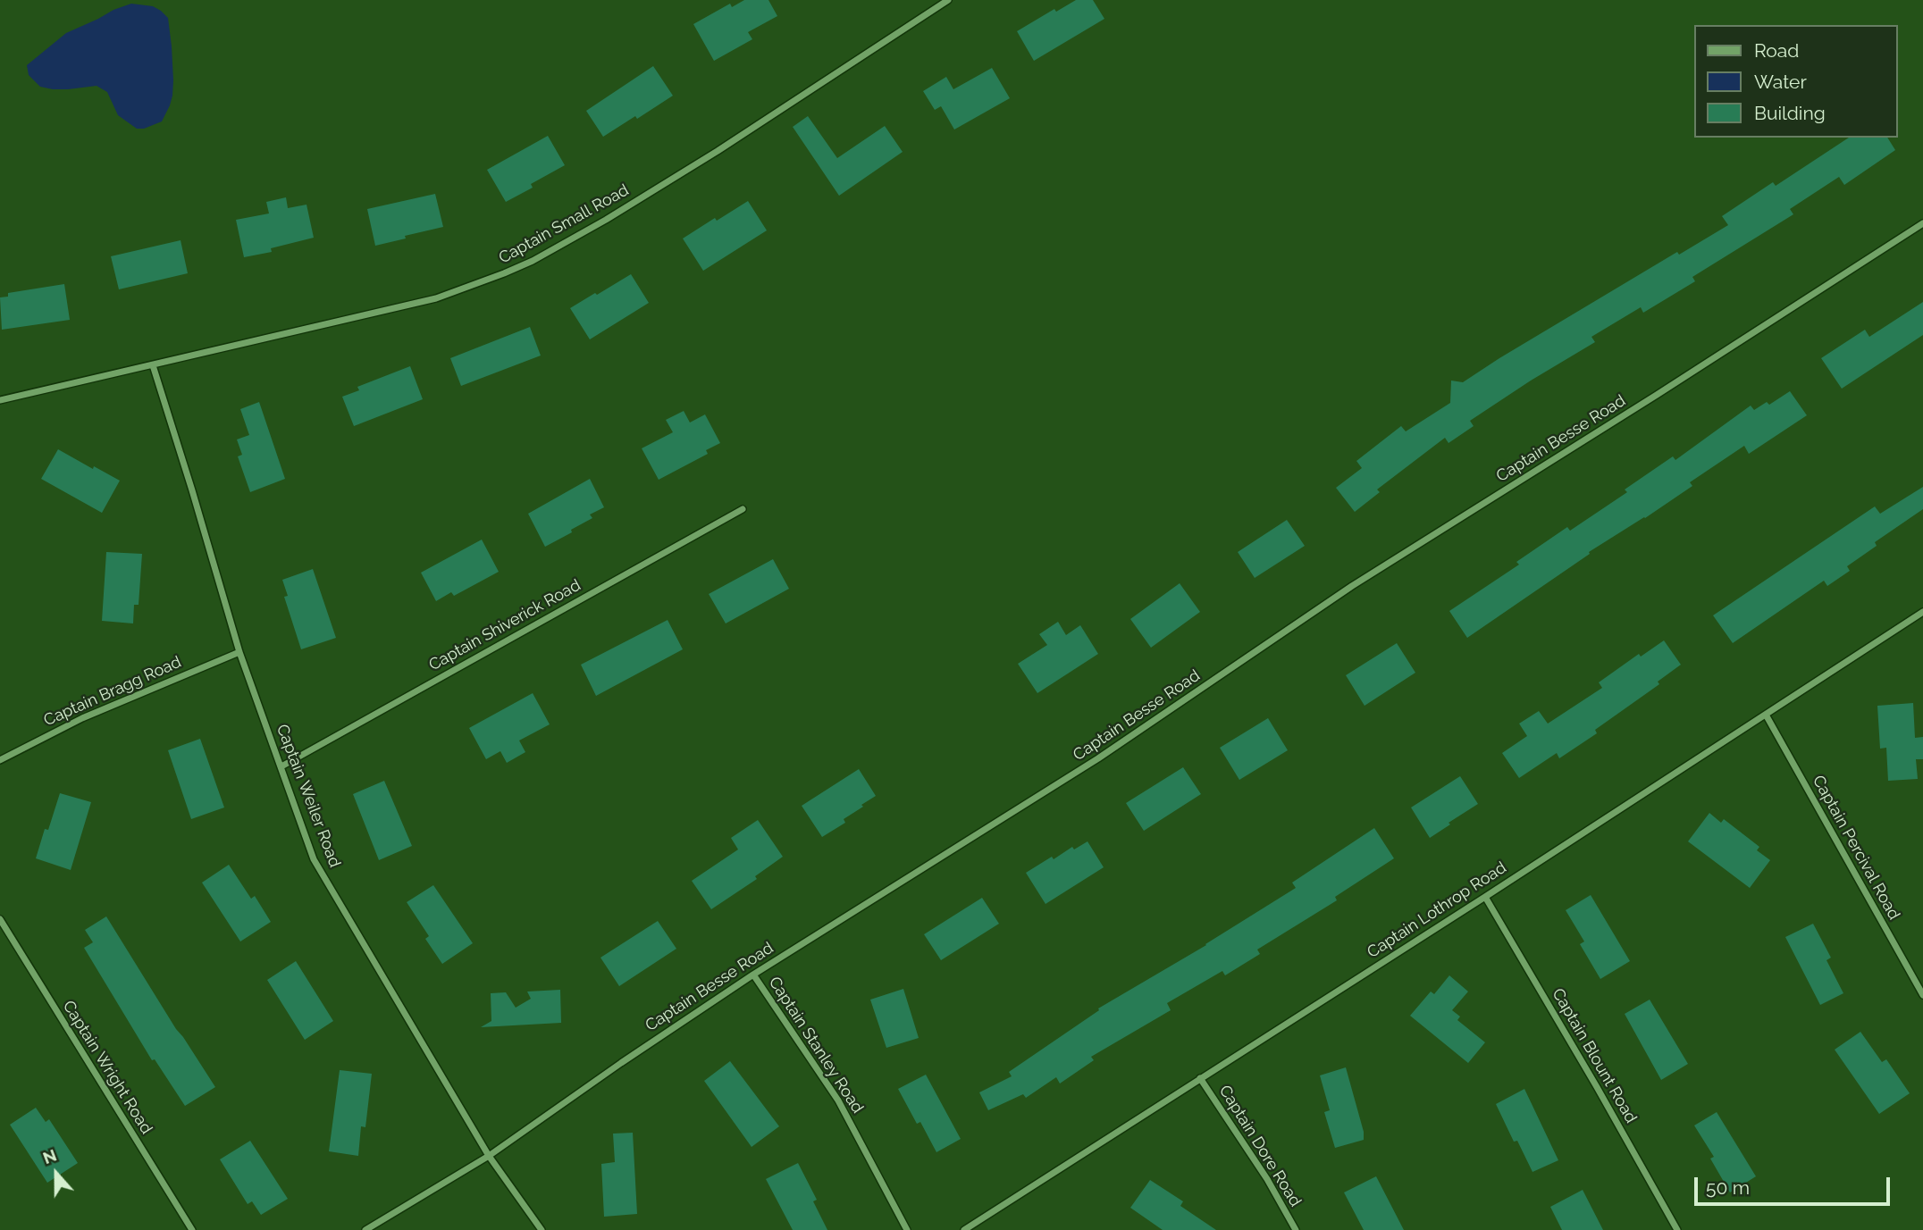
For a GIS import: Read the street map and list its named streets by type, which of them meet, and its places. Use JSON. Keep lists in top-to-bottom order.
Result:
{
  "streets": {
    "street": [
      "Captain Small Road",
      "Captain Besse Road",
      "Captain Shiverick Road",
      "Captain Bragg Road",
      "Captain Weiler Road",
      "Captain Percival Road",
      "Captain Lothrop Road",
      "Captain Stanley Road",
      "Captain Blount Road",
      "Captain Wright Road",
      "Captain Dore Road"
    ]
  },
  "crossings": [
    ["Captain Small Road", "Captain Weiler Road"],
    ["Captain Besse Road", "Captain Weiler Road"],
    ["Captain Besse Road", "Captain Stanley Road"],
    ["Captain Shiverick Road", "Captain Weiler Road"],
    ["Captain Bragg Road", "Captain Weiler Road"],
    ["Captain Percival Road", "Captain Lothrop Road"],
    ["Captain Lothrop Road", "Captain Blount Road"],
    ["Captain Lothrop Road", "Captain Dore Road"]
  ],
  "legend": ["Road", "Water", "Building"],
  "scale_bar": "50 m",
  "north": "top"
}
